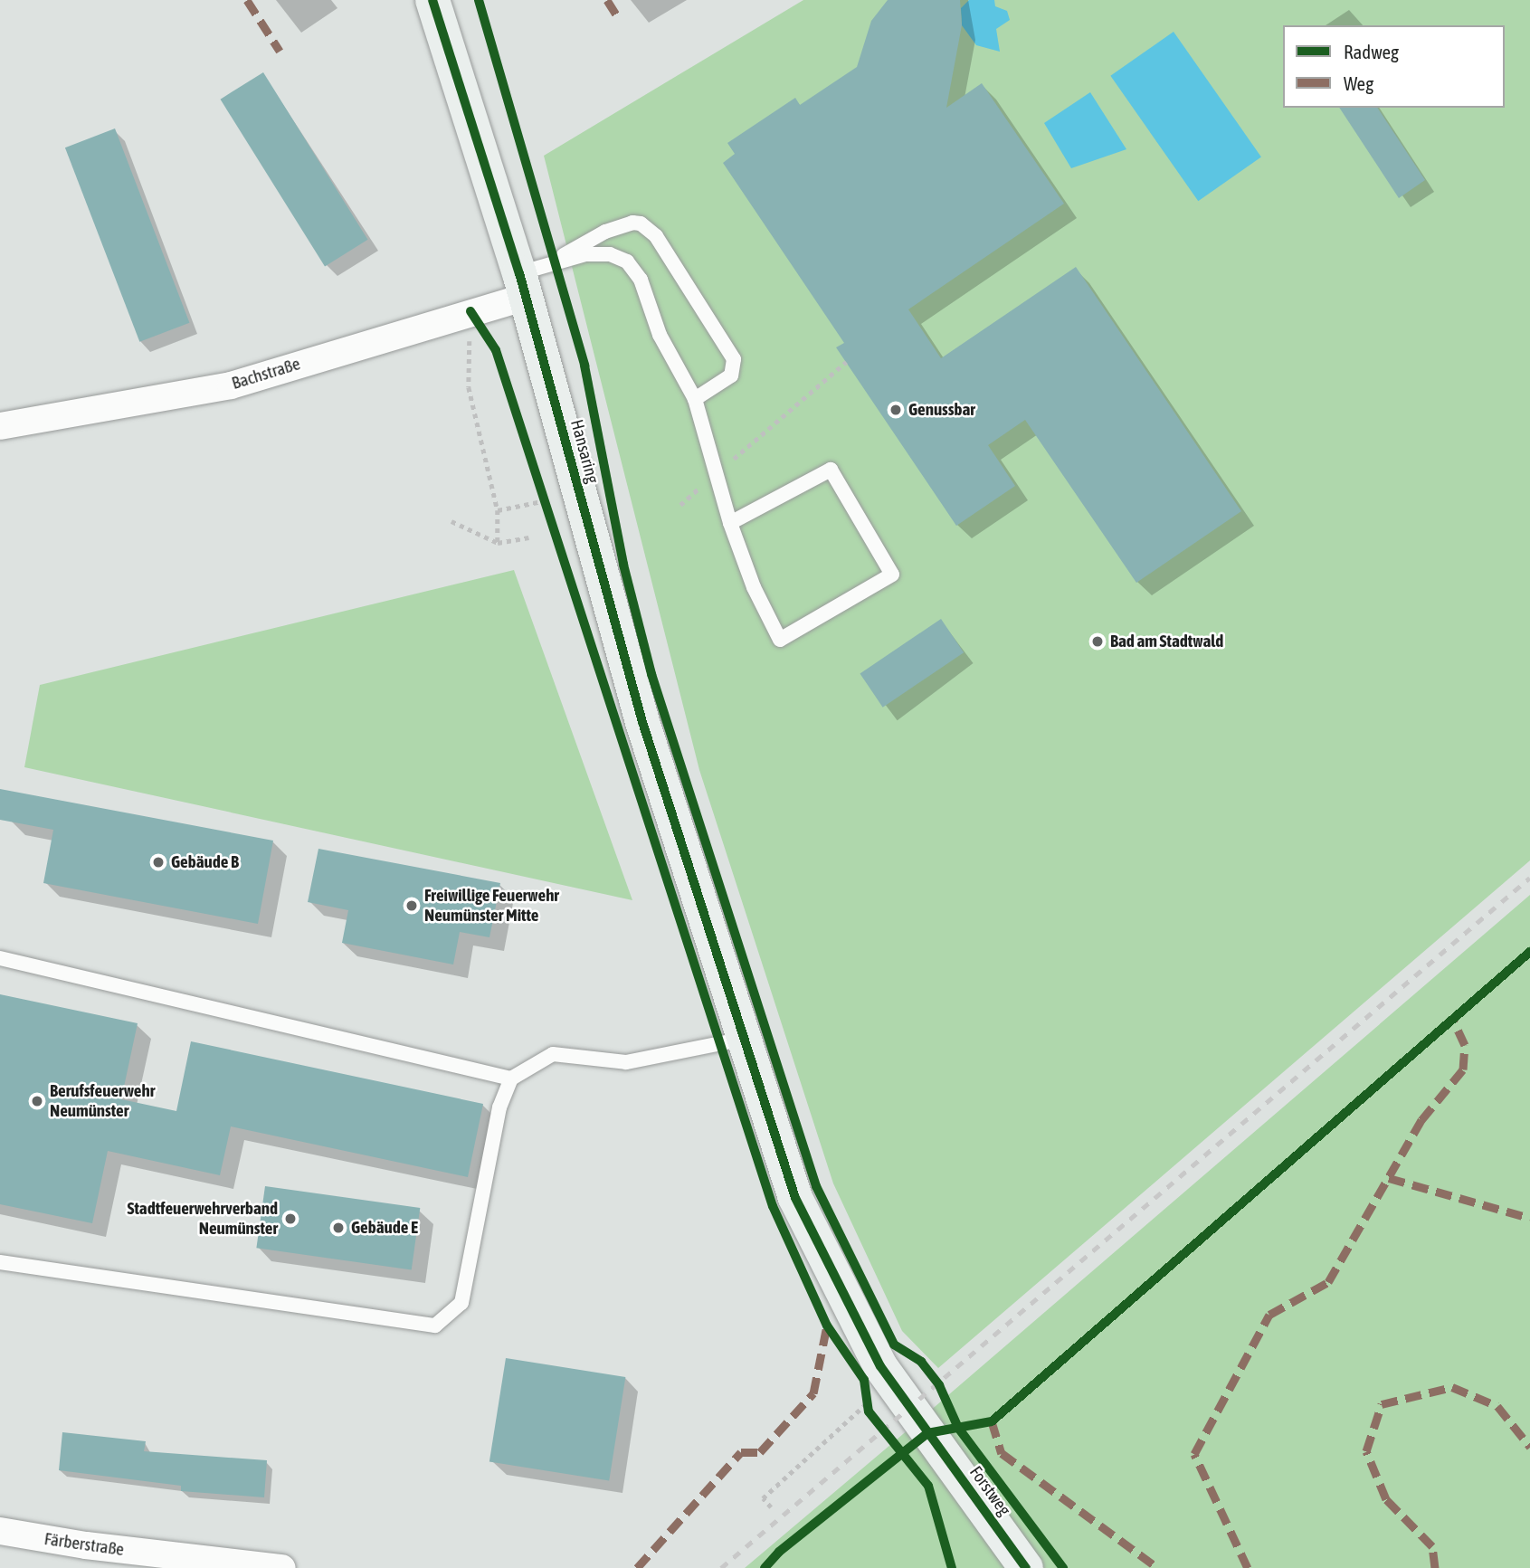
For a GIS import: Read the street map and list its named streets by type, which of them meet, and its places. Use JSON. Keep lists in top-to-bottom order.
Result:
{
  "streets": {
    "main road": ["Hansaring", "Forstweg"],
    "street": ["Bachstraße", "Färberstraße"]
  },
  "crossings": [
    ["Bachstraße", "Hansaring"],
    ["Hansaring", "Forstweg"]
  ],
  "places": [
    "Genussbar",
    "Bad am Stadtwald",
    "Gebäude B",
    "Freiwillige Feuerwehr Neumünster Mitte",
    "Berufsfeuerwehr Neumünster",
    "Stadtfeuerwehrverband Neumünster",
    "Gebäude E"
  ],
  "legend": ["Radweg", "Weg"]
}
